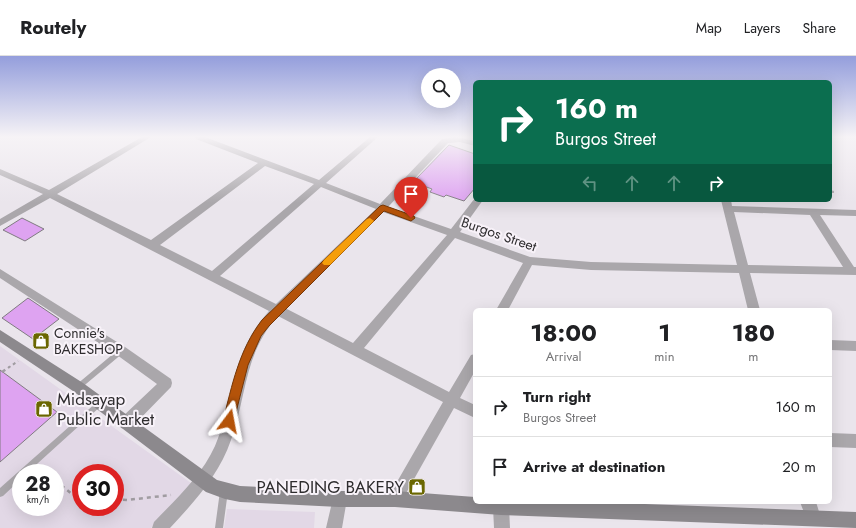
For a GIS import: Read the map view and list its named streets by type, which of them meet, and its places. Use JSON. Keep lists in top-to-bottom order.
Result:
{
  "streets": {
    "street": ["Burgos Street"]
  },
  "places": {
    "shop": ["Connie's BAKESHOP", "Midsayap Public Market", "PANEDING BAKERY"]
  },
  "page": {
    "header": "Routely",
    "nav": ["Map", "Layers", "Share"],
    "turn": ["160 m", "Burgos Street"],
    "eta": [
      "18:00",
      "Arrival",
      "1",
      "min",
      "180",
      "m"
    ],
    "list": [
      {
        "name": "Turn right",
        "note": "Burgos Street",
        "value": "160 m"
      },
      {
        "name": "Arrive at destination",
        "value": "20 m"
      }
    ],
    "speed": "28 km/h",
    "limit": "30"
  }
}
